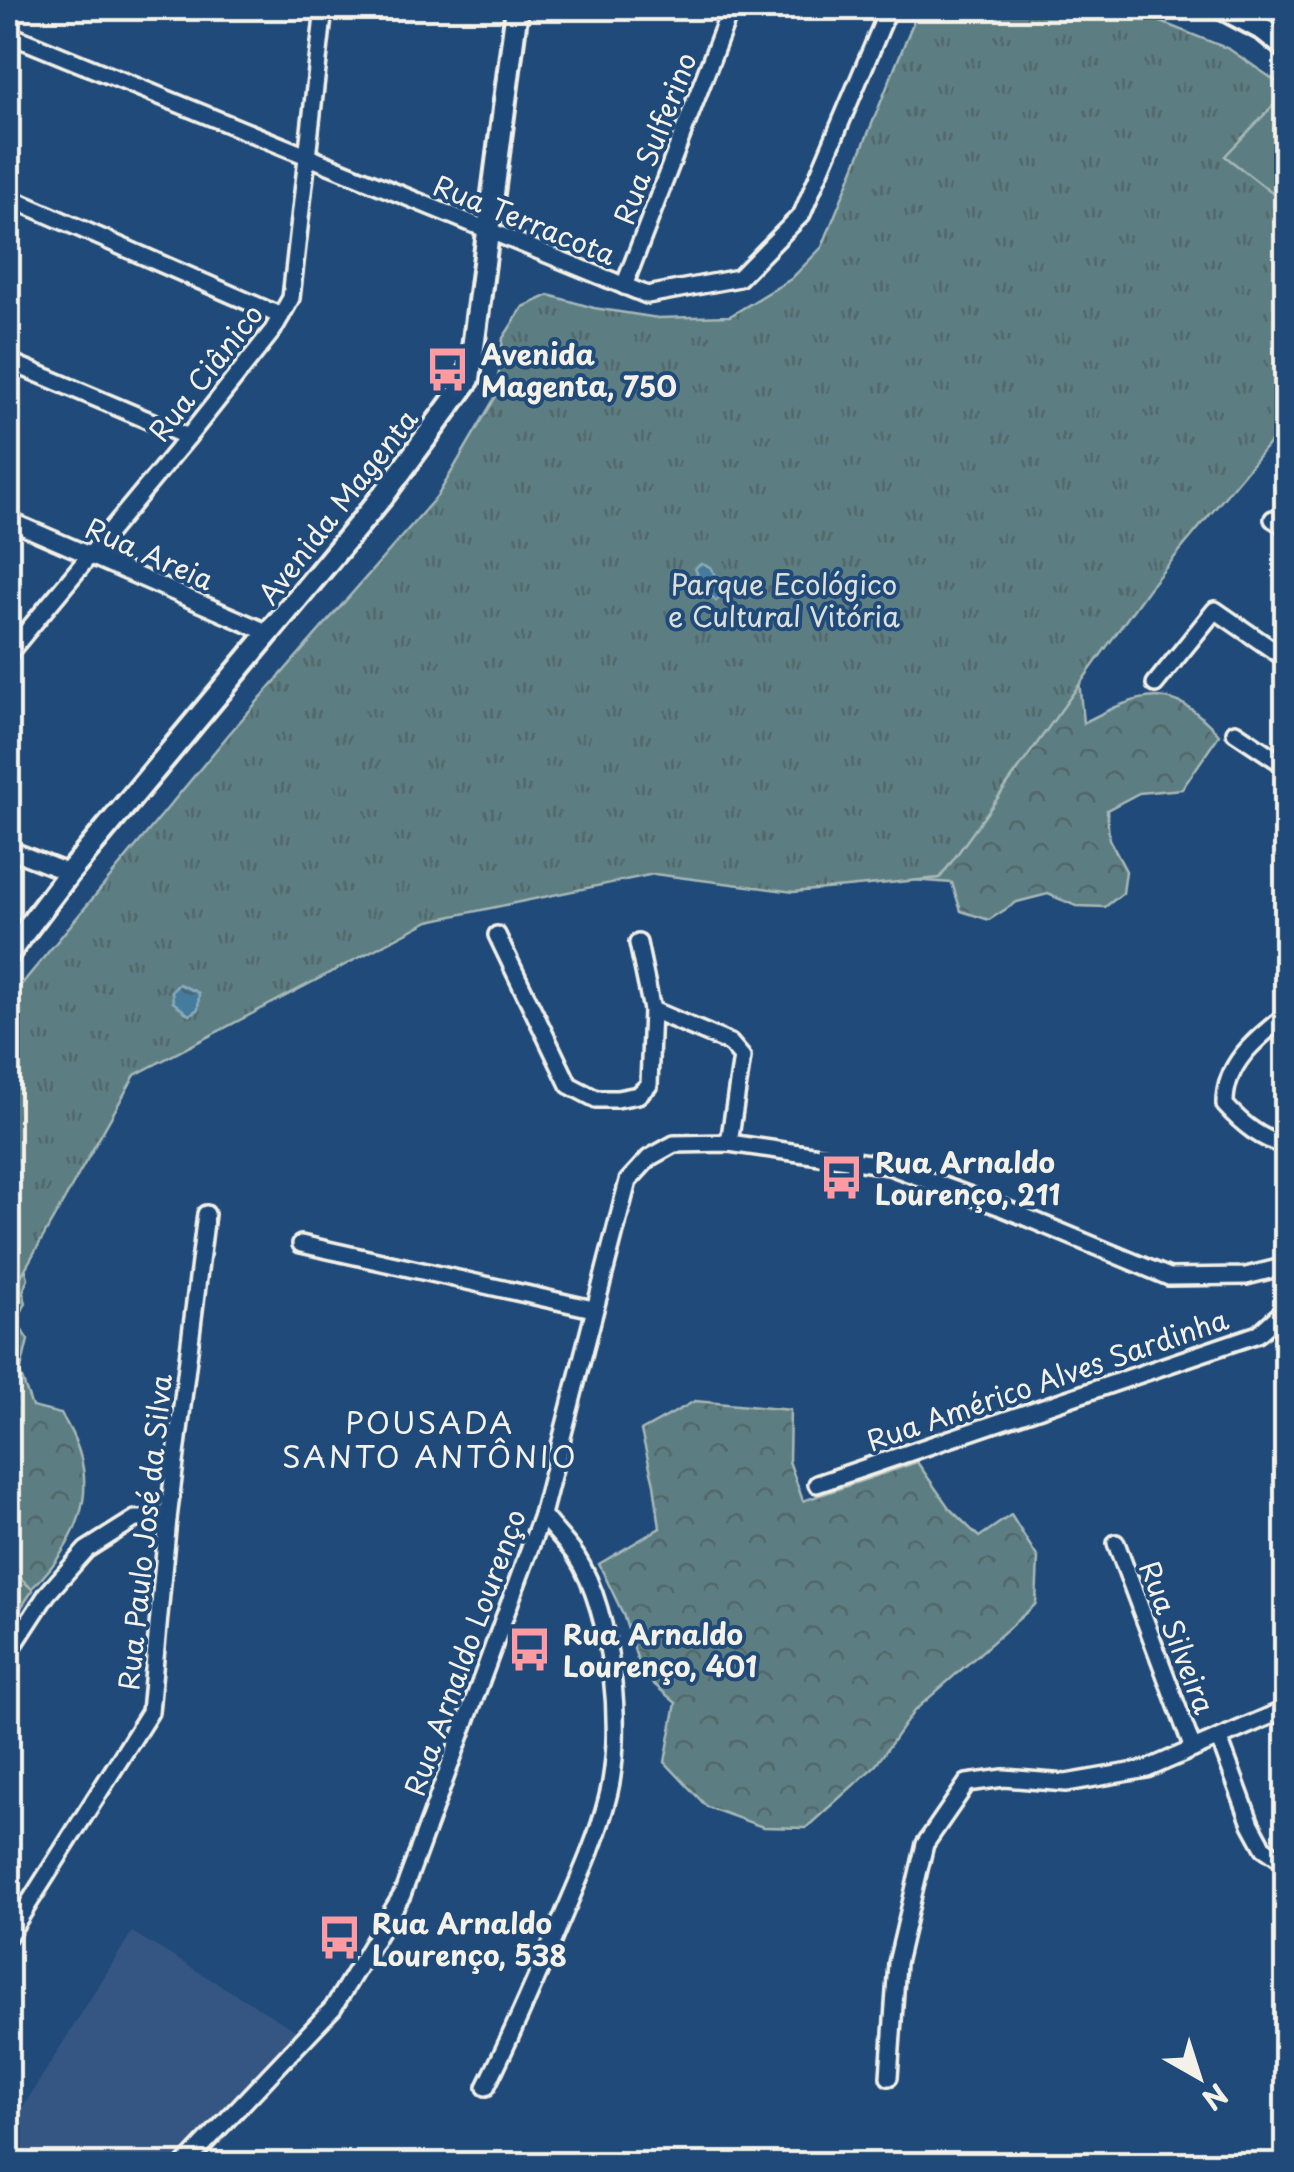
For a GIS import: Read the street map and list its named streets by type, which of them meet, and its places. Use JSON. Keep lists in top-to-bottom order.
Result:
{
  "streets": {
    "street": [
      "Rua Sulferino",
      "Rua Terracota",
      "Rua Ciânico",
      "Avenida Magenta",
      "Rua Areia",
      "Rua Américo Alves Sardinha",
      "Rua Paulo José da Silva",
      "Rua Silveira",
      "Rua Arnaldo Lourenço"
    ]
  },
  "crossings": [
    ["Rua Sulferino", "Rua Terracota"],
    ["Rua Terracota", "Rua Ciânico"],
    ["Rua Terracota", "Avenida Magenta"],
    ["Rua Ciânico", "Rua Areia"],
    ["Avenida Magenta", "Rua Areia"]
  ],
  "districts": ["POUSADA SANTO ANTÔNIO"],
  "parks": ["Parque Ecológico e Cultural Vitória"],
  "places": {
    "bus stop": [
      "Avenida Magenta, 750",
      "Rua Arnaldo Lourenço, 211",
      "Rua Arnaldo Lourenço, 401",
      "Rua Arnaldo Lourenço, 538"
    ]
  },
  "north": "bottom right"
}
